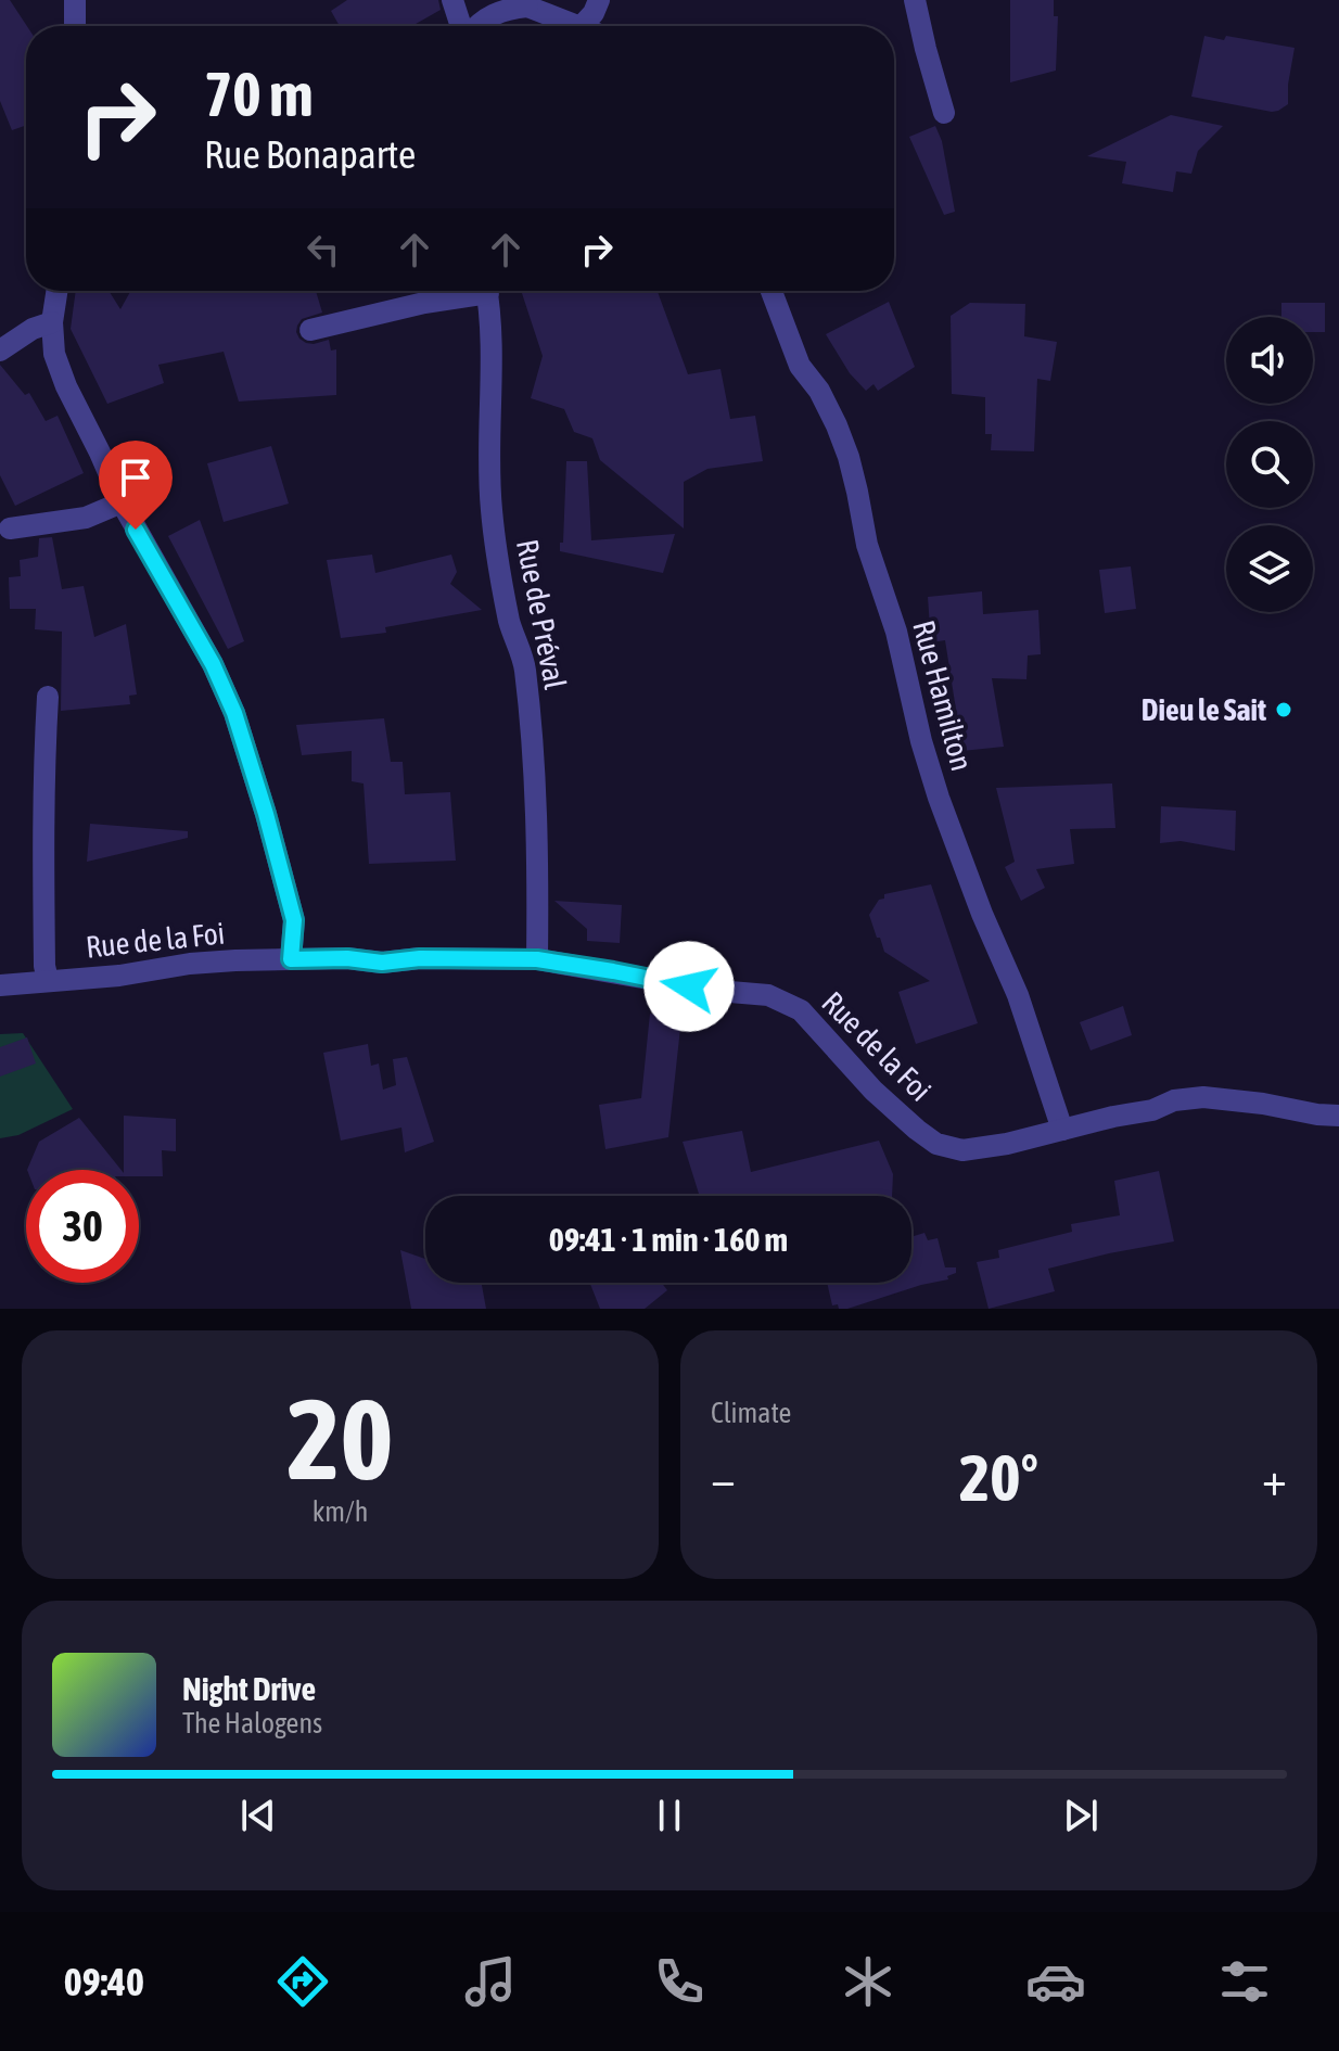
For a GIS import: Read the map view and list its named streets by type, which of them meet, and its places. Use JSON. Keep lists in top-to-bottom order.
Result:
{
  "streets": {
    "street": ["Rue de Préval", "Rue Hamilton", "Rue de la Foi"]
  },
  "crossings": [
    ["Rue de Préval", "Rue de la Foi"],
    ["Rue Hamilton", "Rue de la Foi"]
  ],
  "places": ["Dieu le Sait"],
  "page": {
    "turn": ["70 m", "Rue Bonaparte"],
    "limit": "30",
    "trip": "09:41 · 1 min · 160 m",
    "tile": [
      ["20", "km/h"],
      "Climate"
    ],
    "heat": ["−", "20°", "+"],
    "song": ["Night Drive", "The Halogens"],
    "tabs": "09:40"
  }
}
